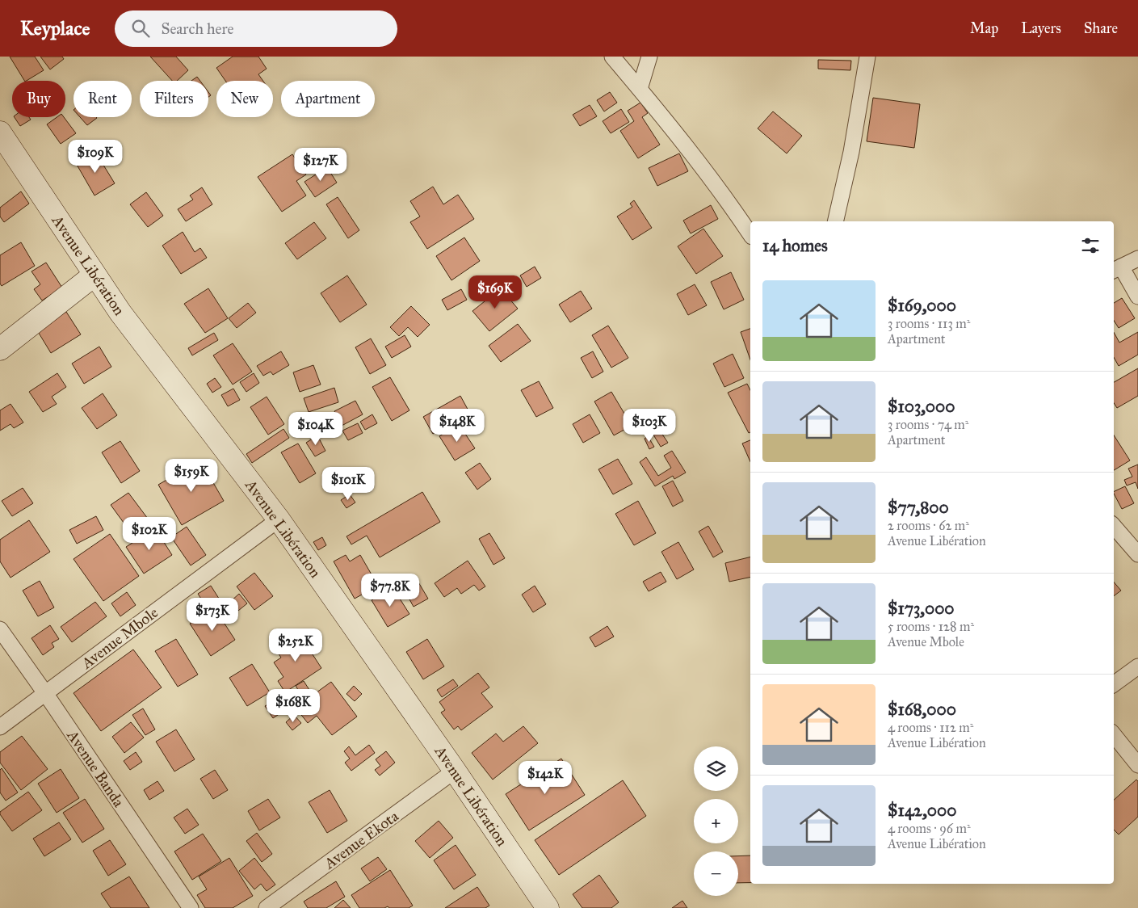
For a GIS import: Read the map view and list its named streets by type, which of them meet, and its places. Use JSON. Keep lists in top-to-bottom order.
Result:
{
  "streets": {
    "street": [
      "Avenue Libération",
      "Avenue Mbole",
      "Avenue Banda",
      "Avenue Ekota"
    ]
  },
  "crossings": [
    ["Avenue Libération", "Avenue Mbole"],
    ["Avenue Libération", "Avenue Ekota"],
    ["Avenue Mbole", "Avenue Banda"]
  ],
  "page": {
    "header": "Keyplace",
    "search": "Search here",
    "nav": ["Map", "Layers", "Share"],
    "chip": [
      "Buy",
      "Rent",
      "Filters",
      "New",
      "Apartment"
    ],
    "price": [
      "$109K",
      "$127K",
      "$169K",
      "$148K",
      "$103K",
      "$104K",
      "$159K",
      "$101K",
      "$102K",
      "$77.8K",
      "$173K",
      "$252K",
      "$168K",
      "$142K"
    ],
    "heading": "14 homes",
    "list": [
      {
        "name": "$169,000",
        "note": "3 rooms · 113 m² · Apartment"
      },
      {
        "name": "$103,000",
        "note": "3 rooms · 74 m² · Apartment"
      },
      {
        "name": "$77,800",
        "note": "2 rooms · 62 m² · Avenue Libération"
      },
      {
        "name": "$173,000",
        "note": "5 rooms · 128 m² · Avenue Mbole"
      },
      {
        "name": "$168,000",
        "note": "4 rooms · 112 m² · Avenue Libération"
      },
      {
        "name": "$142,000",
        "note": "4 rooms · 96 m² · Avenue Libération"
      }
    ],
    "map_buttons": ["+", "−"]
  }
}
